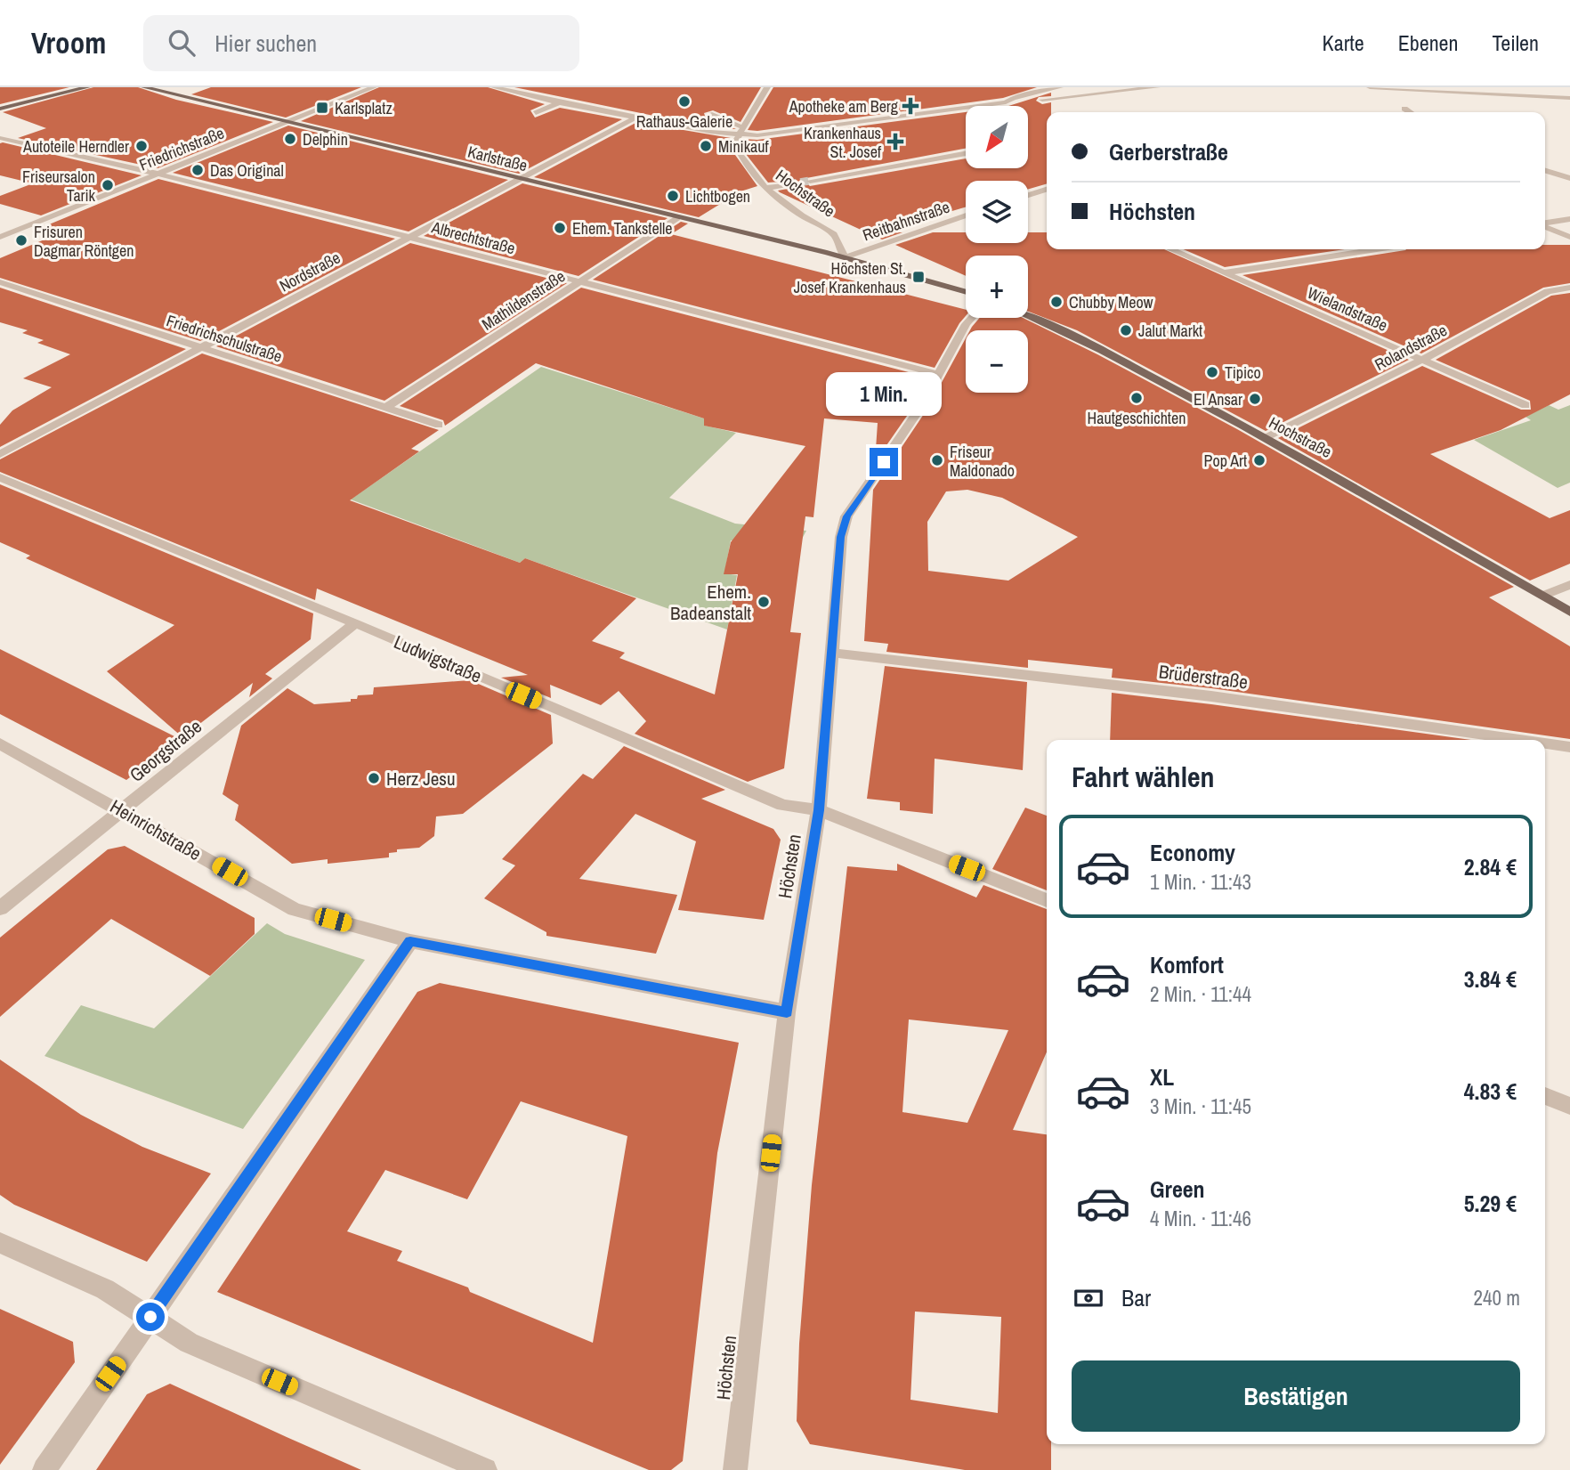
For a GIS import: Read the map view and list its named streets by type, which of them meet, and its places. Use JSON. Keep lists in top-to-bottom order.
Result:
{
  "streets": {
    "main road": ["Karlstraße", "Hochstraße"],
    "street": [
      "Friedrichstraße",
      "Reitbahnstraße",
      "Albrechtstraße",
      "Nordstraße",
      "Mathildenstraße",
      "Wielandstraße",
      "Friedrichschulstraße",
      "Rolandstraße",
      "Ludwigstraße",
      "Brüderstraße",
      "Georgstraße",
      "Heinrichstraße",
      "Höchsten"
    ]
  },
  "crossings": [
    ["Friedrichstraße", "Karlstraße"],
    ["Friedrichstraße", "Albrechtstraße"],
    ["Karlstraße", "Hochstraße"],
    ["Karlstraße", "Reitbahnstraße"],
    ["Karlstraße", "Nordstraße"],
    ["Karlstraße", "Mathildenstraße"],
    ["Hochstraße", "Reitbahnstraße"],
    ["Hochstraße", "Rolandstraße"],
    ["Albrechtstraße", "Nordstraße"],
    ["Albrechtstraße", "Mathildenstraße"],
    ["Albrechtstraße", "Höchsten"],
    ["Nordstraße", "Friedrichschulstraße"],
    ["Mathildenstraße", "Friedrichschulstraße"],
    ["Wielandstraße", "Rolandstraße"],
    ["Ludwigstraße", "Georgstraße"],
    ["Ludwigstraße", "Höchsten"],
    ["Brüderstraße", "Höchsten"],
    ["Georgstraße", "Heinrichstraße"],
    ["Heinrichstraße", "Höchsten"]
  ],
  "places": {
    "other": [
      "Rathaus-Galerie",
      "Delphin",
      "Autoteile Herndler",
      "Minikauf",
      "Das Original",
      "Friseursalon Tarik",
      "Lichtbogen",
      "Ehem. Tankstelle",
      "Frisuren Dagmar Röntgen",
      "Chubby Meow",
      "Jalut Markt",
      "Tipico",
      "Hautgeschichten",
      "El Ansar",
      "Friseur Maldonado",
      "Pop Art",
      "Ehem. Badeanstalt",
      "Herz Jesu"
    ],
    "health": ["Apotheke am Berg", "Krankenhaus St. Josef"],
    "transit": ["Karlsplatz", "Höchsten St. Josef Krankenhaus"]
  },
  "north": "bottom left",
  "page": {
    "header": "Vroom",
    "search": "Hier suchen",
    "nav": ["Karte", "Ebenen", "Teilen"],
    "map_buttons": ["+", "−"],
    "banner": ["Gerberstraße", "Höchsten"],
    "bubble": "1 Min.",
    "heading": "Fahrt wählen",
    "list": [
      {
        "name": "Economy",
        "note": "1 Min. · 11:43",
        "value": "2.84 €"
      },
      {
        "name": "Komfort",
        "note": "2 Min. · 11:44",
        "value": "3.84 €"
      },
      {
        "name": "XL",
        "note": "3 Min. · 11:45",
        "value": "4.83 €"
      },
      {
        "name": "Green",
        "note": "4 Min. · 11:46",
        "value": "5.29 €"
      }
    ],
    "pay": ["Bar", "240 m"],
    "buttons": "Bestätigen"
  }
}
